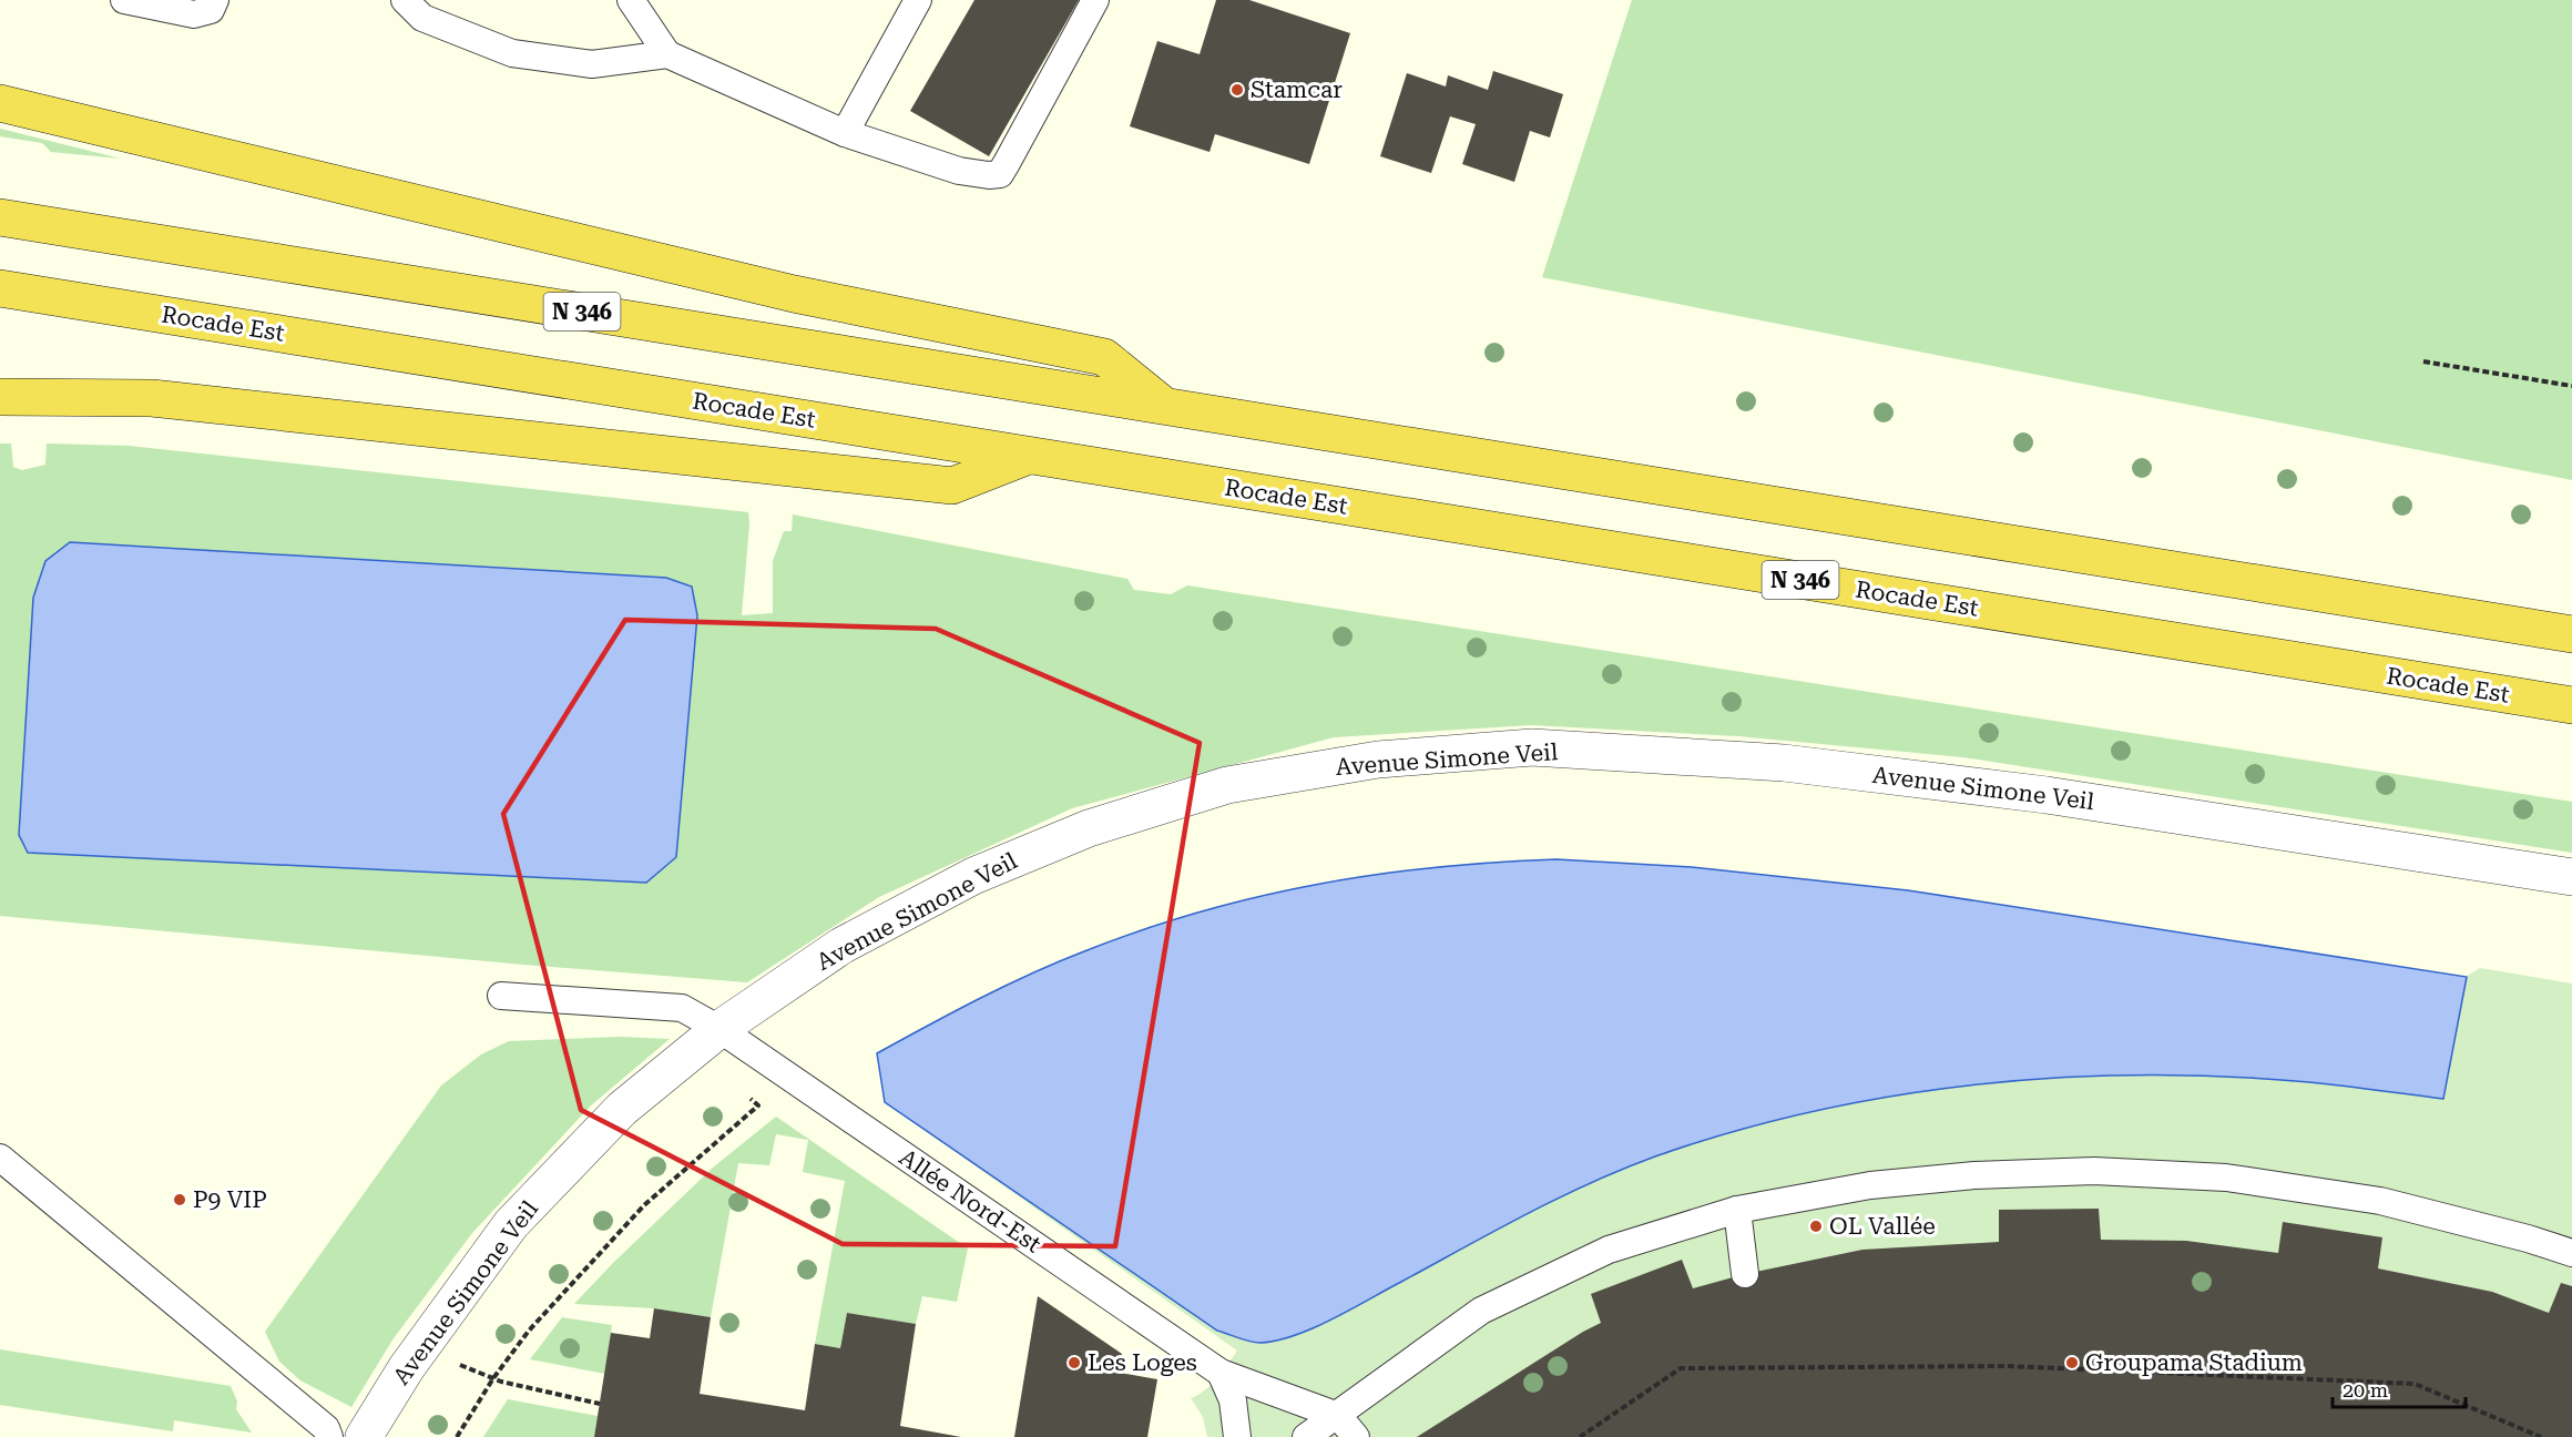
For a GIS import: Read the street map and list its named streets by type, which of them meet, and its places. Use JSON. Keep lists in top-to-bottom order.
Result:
{
  "streets": {
    "highway": ["N 346", "Rocade Est"],
    "street": ["Avenue Simone Veil"],
    "lane": ["Allée Nord-Est"]
  },
  "crossings": [
    ["Avenue Simone Veil", "Allée Nord-Est"]
  ],
  "places": [
    "Stamcar",
    "P9 VIP",
    "OL Vallée",
    "Les Loges",
    "Groupama Stadium"
  ],
  "scale_bar": "20 m"
}
